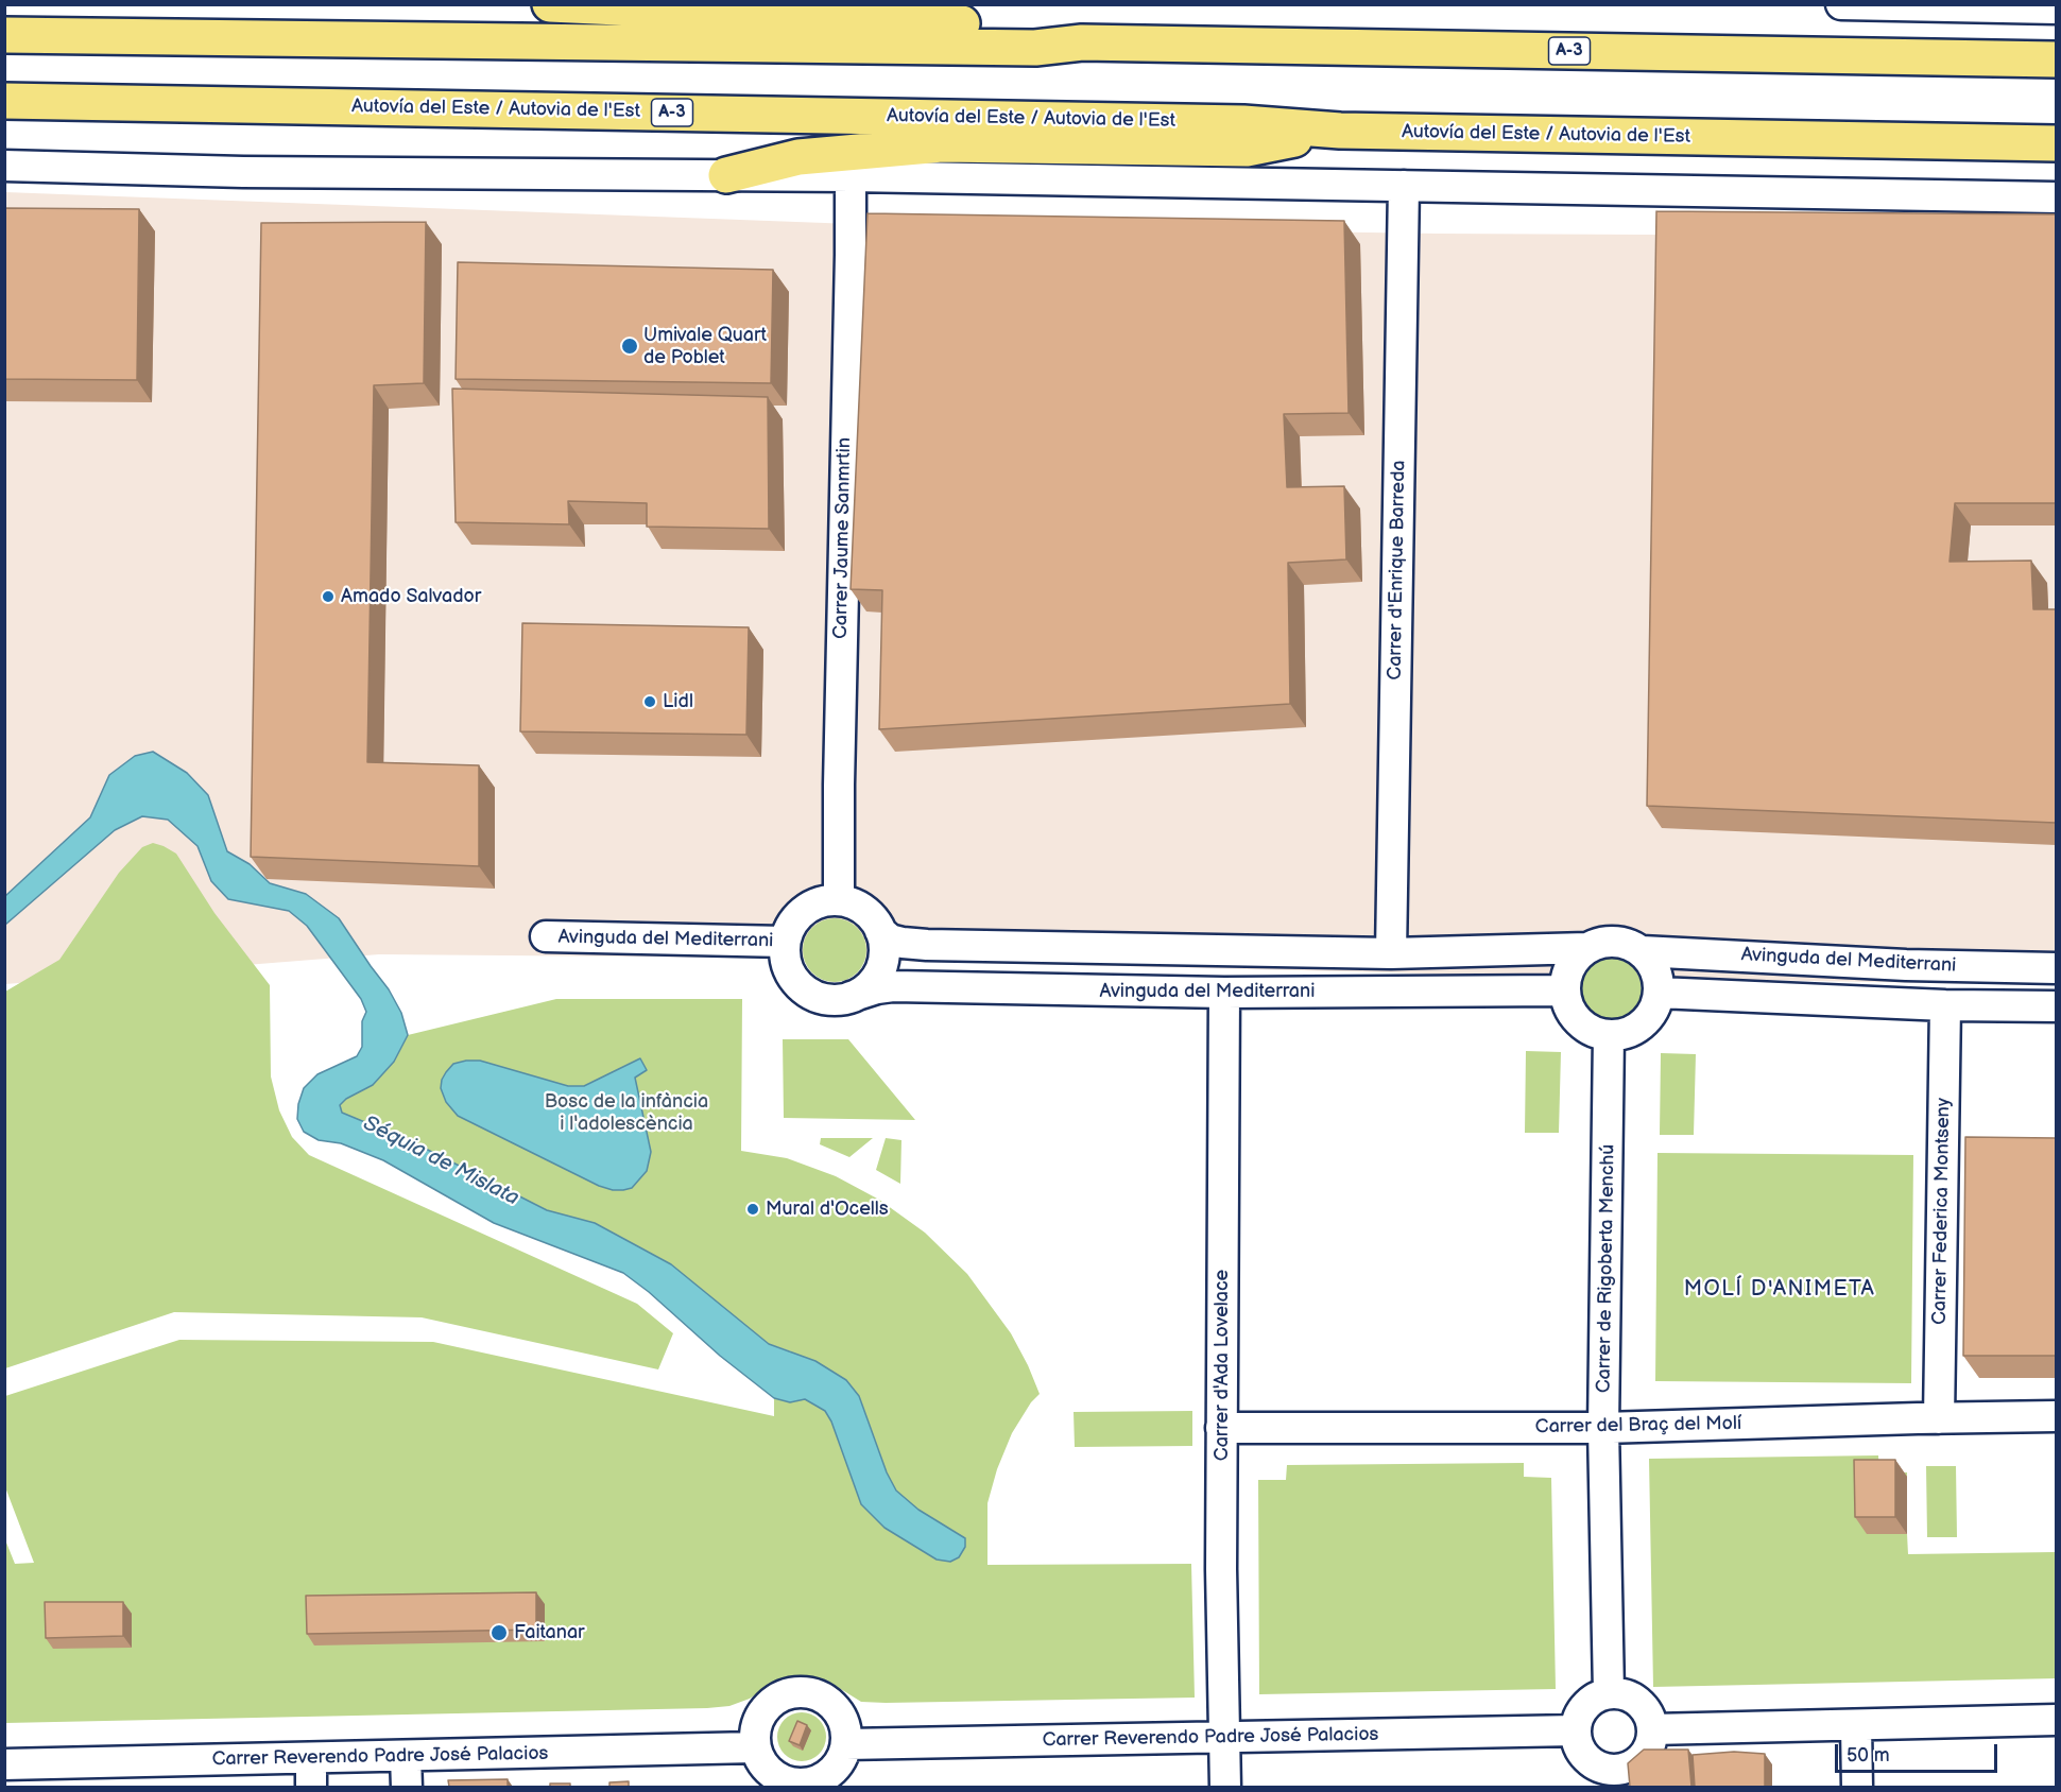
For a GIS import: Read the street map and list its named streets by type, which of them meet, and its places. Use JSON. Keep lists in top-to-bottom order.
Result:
{
  "streets": {
    "highway": ["A-3", "Autovía del Este / Autovia de l'Est"],
    "street": [
      "Carrer Jaume Sanmrtin",
      "Carrer d'Enrique Barreda",
      "Avinguda del Mediterrani",
      "Carrer Federica Montseny",
      "Carrer de Rigoberta Menchú",
      "Carrer d'Ada Lovelace",
      "Carrer del Braç del Molí",
      "Carrer Reverendo Padre José Palacios"
    ]
  },
  "crossings": [
    ["Carrer Jaume Sanmrtin", "Avinguda del Mediterrani"],
    ["Carrer d'Enrique Barreda", "Avinguda del Mediterrani"],
    ["Avinguda del Mediterrani", "Carrer Federica Montseny"],
    ["Avinguda del Mediterrani", "Carrer de Rigoberta Menchú"],
    ["Avinguda del Mediterrani", "Carrer d'Ada Lovelace"],
    ["Carrer Federica Montseny", "Carrer del Braç del Molí"],
    ["Carrer de Rigoberta Menchú", "Carrer del Braç del Molí"],
    ["Carrer de Rigoberta Menchú", "Carrer Reverendo Padre José Palacios"],
    ["Carrer d'Ada Lovelace", "Carrer del Braç del Molí"],
    ["Carrer d'Ada Lovelace", "Carrer Reverendo Padre José Palacios"]
  ],
  "districts": ["MOLÍ D'ANIMETA"],
  "water": ["Séquia de Mislata"],
  "parks": ["Bosc de la infància i l'adolescència"],
  "places": [
    "Umivale Quart de Poblet",
    "Amado Salvador",
    "Lidl",
    "Mural d'Ocells",
    "Faitanar"
  ],
  "scale_bar": "50 m"
}
